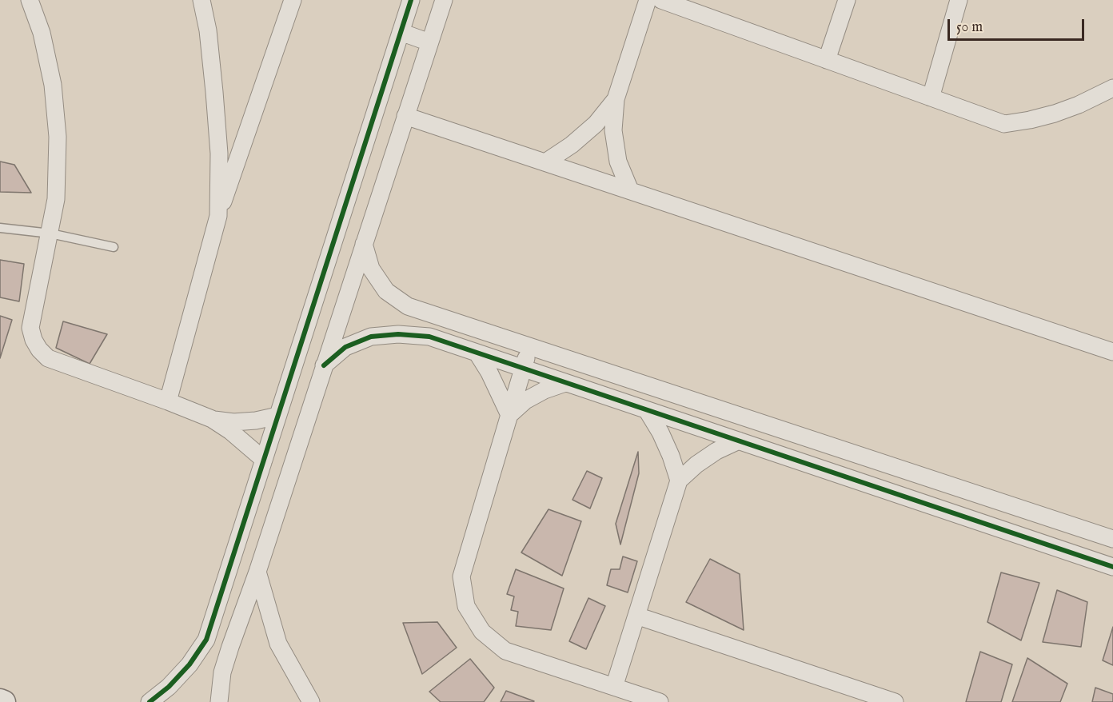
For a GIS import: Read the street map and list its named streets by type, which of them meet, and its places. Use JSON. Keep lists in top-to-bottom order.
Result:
{
  "scale_bar": "50 m"
}
